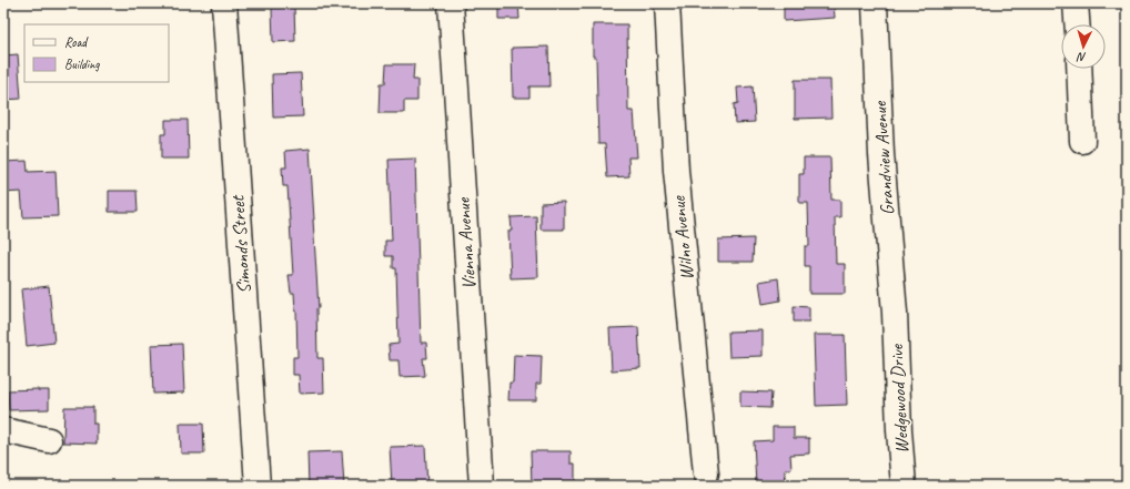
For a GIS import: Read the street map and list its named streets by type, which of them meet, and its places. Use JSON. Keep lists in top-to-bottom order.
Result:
{
  "streets": {
    "street": [
      "Grandview Avenue",
      "Wilno Avenue",
      "Vienna Avenue",
      "Simonds Street",
      "Wedgewood Drive"
    ]
  },
  "crossings": [
    ["Grandview Avenue", "Wedgewood Drive"]
  ],
  "legend": ["Road", "Building"],
  "north": "bottom"
}
